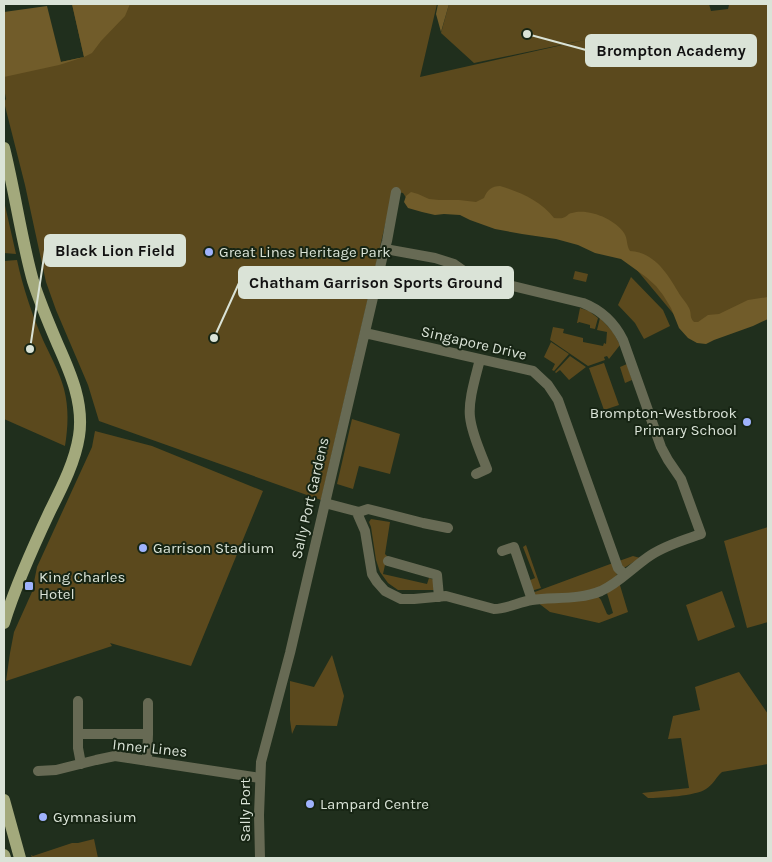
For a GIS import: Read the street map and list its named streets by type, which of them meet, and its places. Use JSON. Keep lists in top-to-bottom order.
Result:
{
  "streets": {
    "street": [
      "Singapore Drive",
      "Sally Port Gardens",
      "Inner Lines",
      "Sally Port"
    ]
  },
  "crossings": [
    ["Singapore Drive", "Sally Port Gardens"],
    ["Sally Port Gardens", "Sally Port"],
    ["Inner Lines", "Sally Port"]
  ],
  "places": {
    "other": [
      "Brompton Academy",
      "Great Lines Heritage Park",
      "Chatham Garrison Sports Ground",
      "Black Lion Field",
      "Brompton-Westbrook Primary School",
      "Garrison Stadium",
      "Lampard Centre",
      "Gymnasium"
    ],
    "transit": ["King Charles Hotel"]
  }
}
